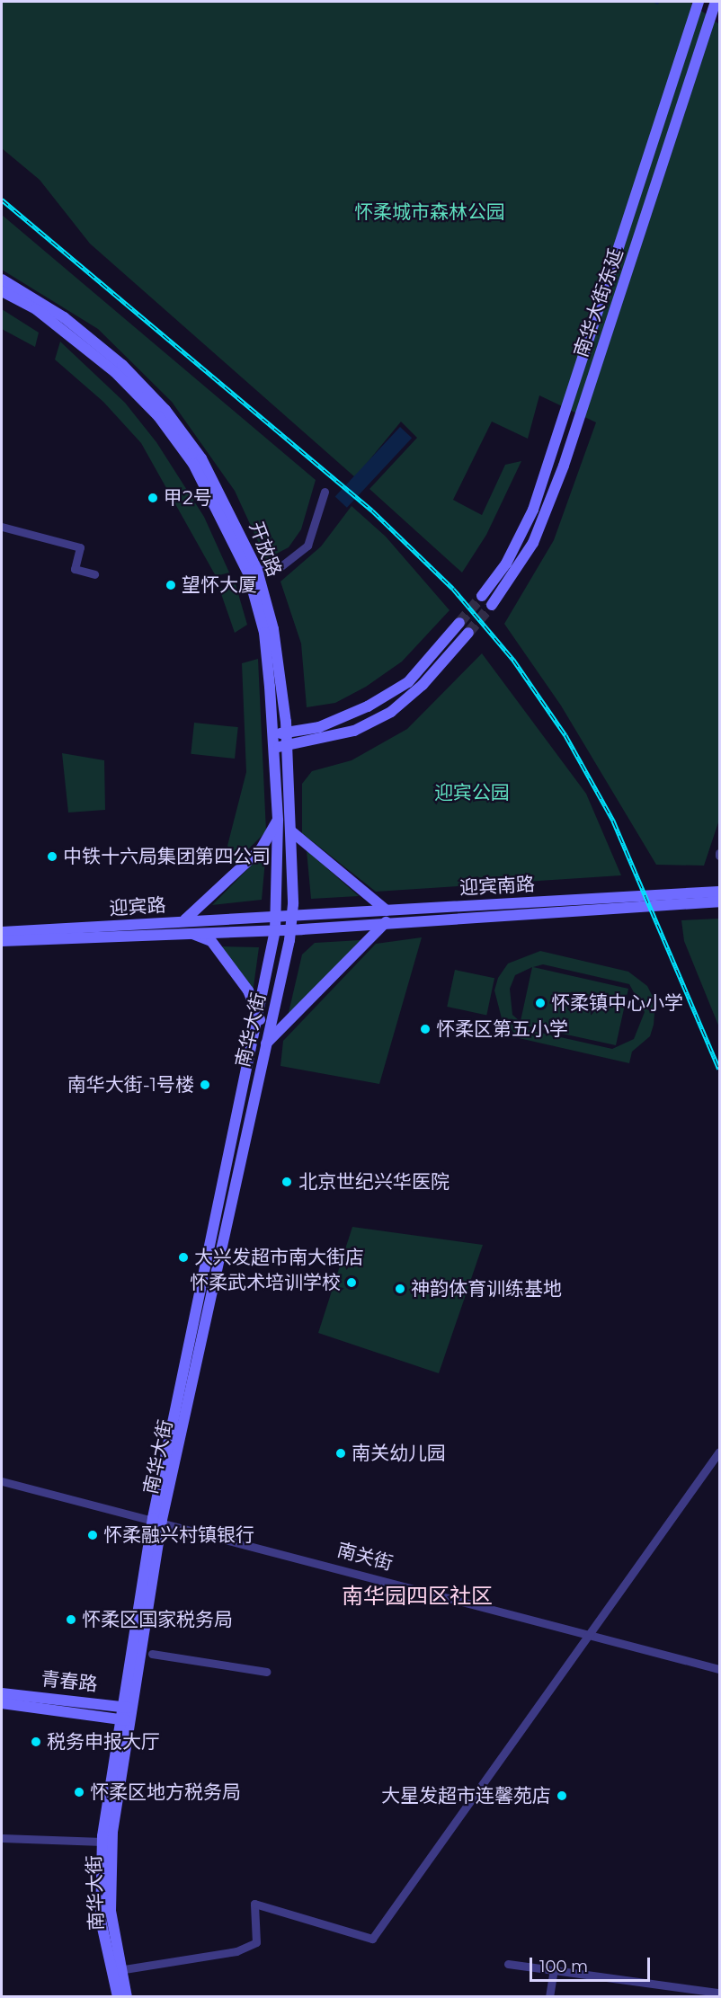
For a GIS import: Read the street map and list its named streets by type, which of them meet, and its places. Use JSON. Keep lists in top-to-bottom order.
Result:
{
  "streets": {
    "main road": [
      "南华大街东延",
      "开放路",
      "迎宾南路",
      "迎宾路",
      "南华大街",
      "青春路"
    ],
    "street": ["南关街"]
  },
  "crossings": [
    ["开放路", "迎宾南路"],
    ["开放路", "迎宾路"],
    ["开放路", "南华大街"],
    ["迎宾南路", "迎宾路"],
    ["迎宾南路", "南华大街"],
    ["迎宾路", "南华大街"],
    ["南华大街", "南关街"],
    ["南华大街", "青春路"]
  ],
  "districts": ["南华园四区社区"],
  "parks": ["怀柔城市森林公园", "迎宾公园"],
  "places": [
    "甲2号",
    "望怀大厦",
    "中铁十六局集团第四公司",
    "怀柔镇中心小学",
    "怀柔区第五小学",
    "南华大街-1号楼",
    "北京世纪兴华医院",
    "大兴发超市南大街店",
    "怀柔武术培训学校",
    "神韵体育训练基地",
    "南关幼儿园",
    "怀柔融兴村镇银行",
    "怀柔区国家税务局",
    "税务申报大厅",
    "怀柔区地方税务局",
    "大星发超市连馨苑店"
  ],
  "scale_bar": "100 m"
}
